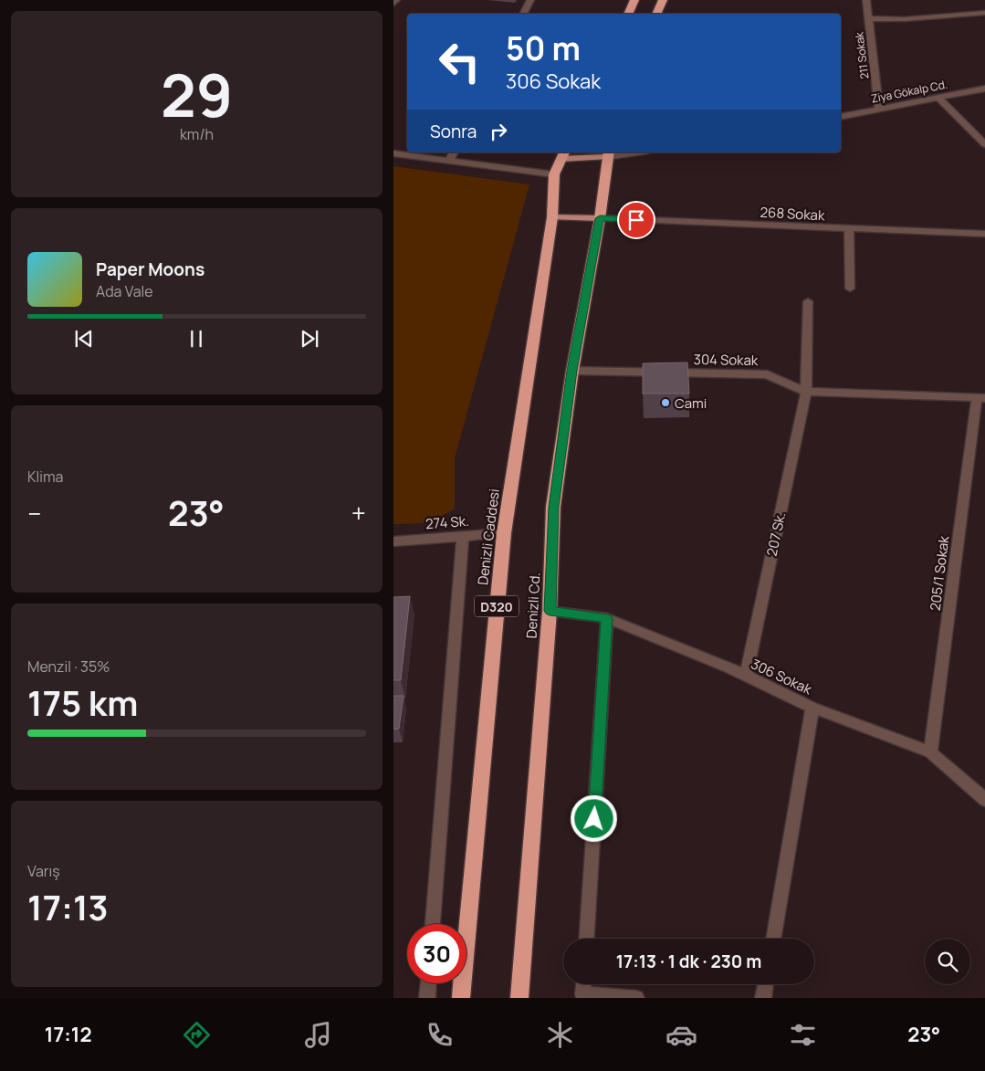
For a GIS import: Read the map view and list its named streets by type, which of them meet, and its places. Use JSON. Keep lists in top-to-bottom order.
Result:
{
  "streets": {
    "highway": ["Denizli Caddesi", "Denizli Cd.", "D320"],
    "street": [
      "211 Sokak",
      "Ziya Gökalp Cd.",
      "268 Sokak",
      "304 Sokak",
      "274 Sk.",
      "207 Sk.",
      "205/1 Sokak",
      "306 Sokak"
    ]
  },
  "crossings": [
    ["211 Sokak", "Ziya Gökalp Cd."],
    ["268 Sokak", "Denizli Cd."],
    ["304 Sokak", "207 Sk."],
    ["304 Sokak", "205/1 Sokak"],
    ["304 Sokak", "Denizli Cd."],
    ["274 Sk.", "Denizli Caddesi"],
    ["207 Sk.", "306 Sokak"],
    ["205/1 Sokak", "306 Sokak"],
    ["Denizli Cd.", "306 Sokak"]
  ],
  "places": ["Cami"],
  "page": {
    "tile": [
      ["29", "km/h"],
      "Klima",
      ["Menzil · 35%", "175 km"],
      ["Varış", "17:13"]
    ],
    "turn": ["50 m", "306 Sokak"],
    "then": "Sonra",
    "song": ["Paper Moons", "Ada Vale"],
    "heat": ["−", "23°", "+"],
    "limit": "30",
    "trip": "17:13 · 1 dk · 230 m",
    "tabs": ["17:12", "23°"]
  }
}
